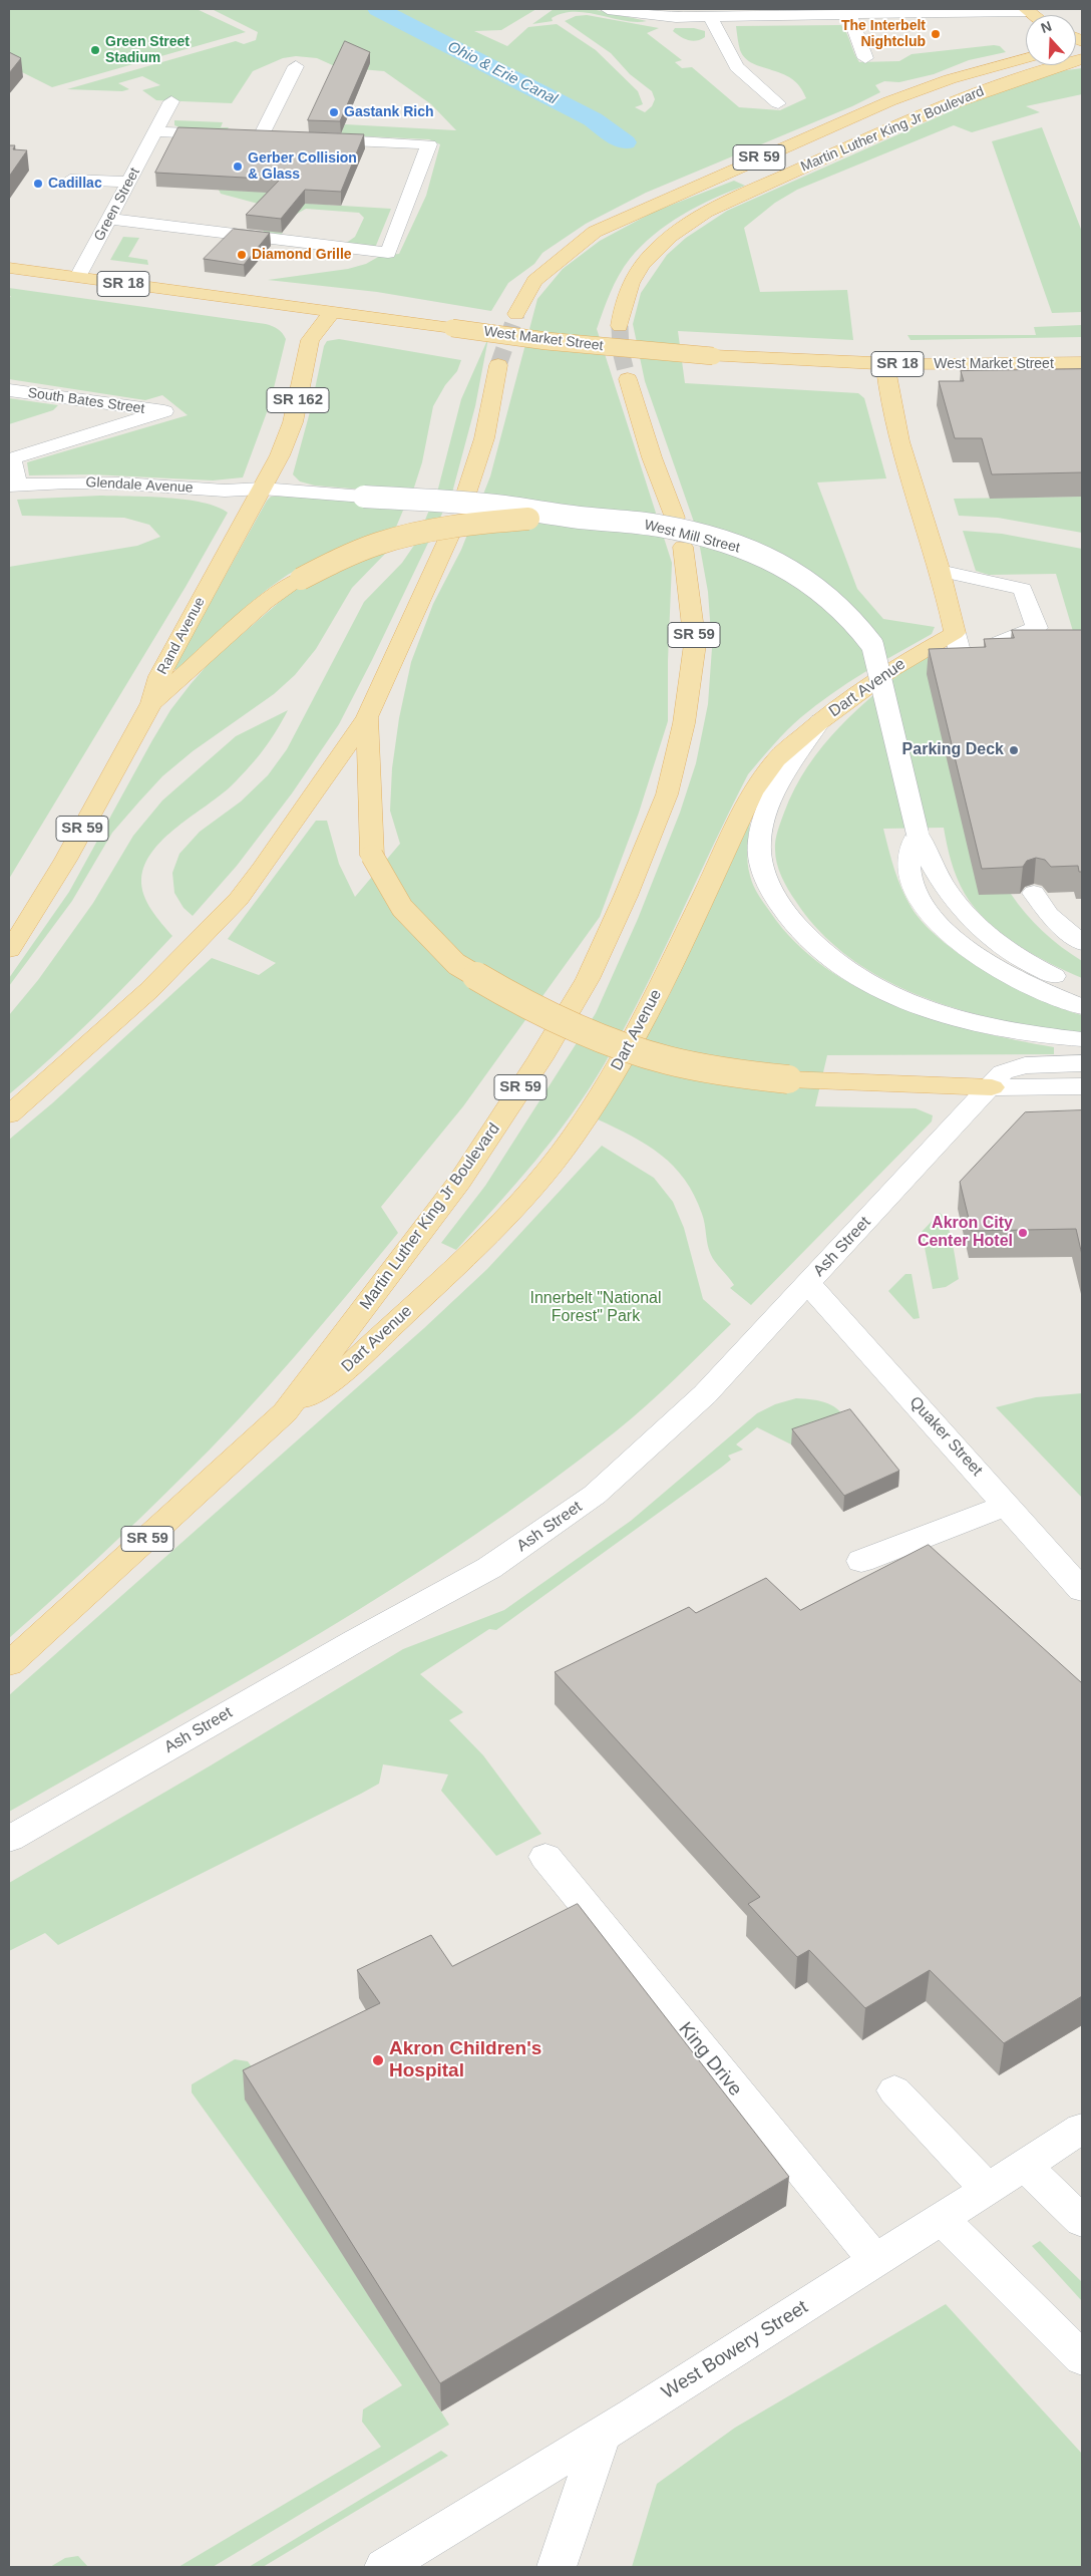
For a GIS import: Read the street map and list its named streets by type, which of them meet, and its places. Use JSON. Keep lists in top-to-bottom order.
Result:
{
  "streets": {
    "main road": [
      "Martin Luther King Jr Boulevard",
      "SR 59",
      "SR 18",
      "West Market Street",
      "SR 162",
      "Rand Avenue",
      "Dart Avenue"
    ],
    "street": [
      "Green Street",
      "South Bates Street",
      "Glendale Avenue",
      "West Mill Street",
      "Ash Street",
      "Quaker Street",
      "King Drive",
      "West Bowery Street"
    ]
  },
  "crossings": [
    ["Martin Luther King Jr Boulevard", "Dart Avenue"],
    ["Green Street", "West Market Street"],
    ["West Market Street", "Rand Avenue"],
    ["South Bates Street", "Glendale Avenue"],
    ["Glendale Avenue", "West Mill Street"],
    ["Glendale Avenue", "Rand Avenue"],
    ["West Mill Street", "Rand Avenue"],
    ["Ash Street", "Quaker Street"],
    ["King Drive", "West Bowery Street"]
  ],
  "water": ["Ohio & Erie Canal"],
  "parks": ["Innerbelt \"National Forest\" Park"],
  "places": [
    "The Interbelt Nightclub",
    "Green Street Stadium",
    "Gastank Rich",
    "Gerber Collision & Glass",
    "Cadillac",
    "Diamond Grille",
    "Parking Deck",
    "Akron City Center Hotel",
    "Akron Children's Hospital"
  ],
  "north": "top"
}
